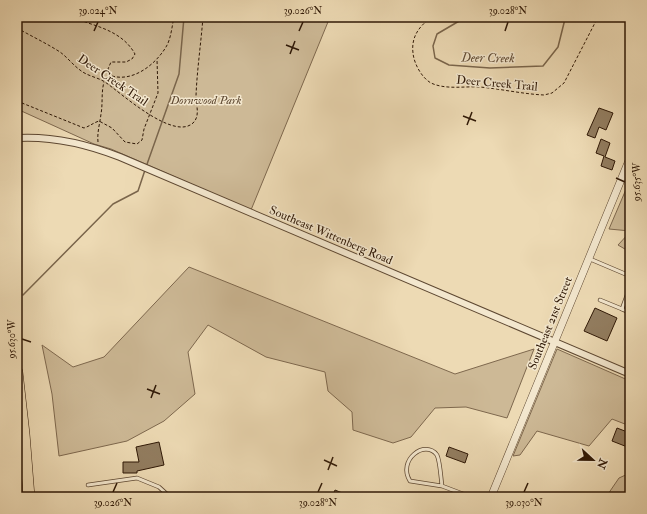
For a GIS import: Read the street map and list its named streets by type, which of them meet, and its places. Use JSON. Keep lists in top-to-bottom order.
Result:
{
  "streets": {
    "street": ["Southeast Wittenberg Road", "Southeast 21st Street"],
    "path": ["Deer Creek Trail"]
  },
  "crossings": [
    ["Southeast Wittenberg Road", "Southeast 21st Street"]
  ],
  "water": ["Deer Creek"],
  "parks": ["Dornwood Park"],
  "north": "right",
  "coordinates": [
    "39.024°N",
    "39.026°N",
    "39.028°N",
    "95.635°W",
    "95.630°W",
    "39.030°N"
  ]
}
